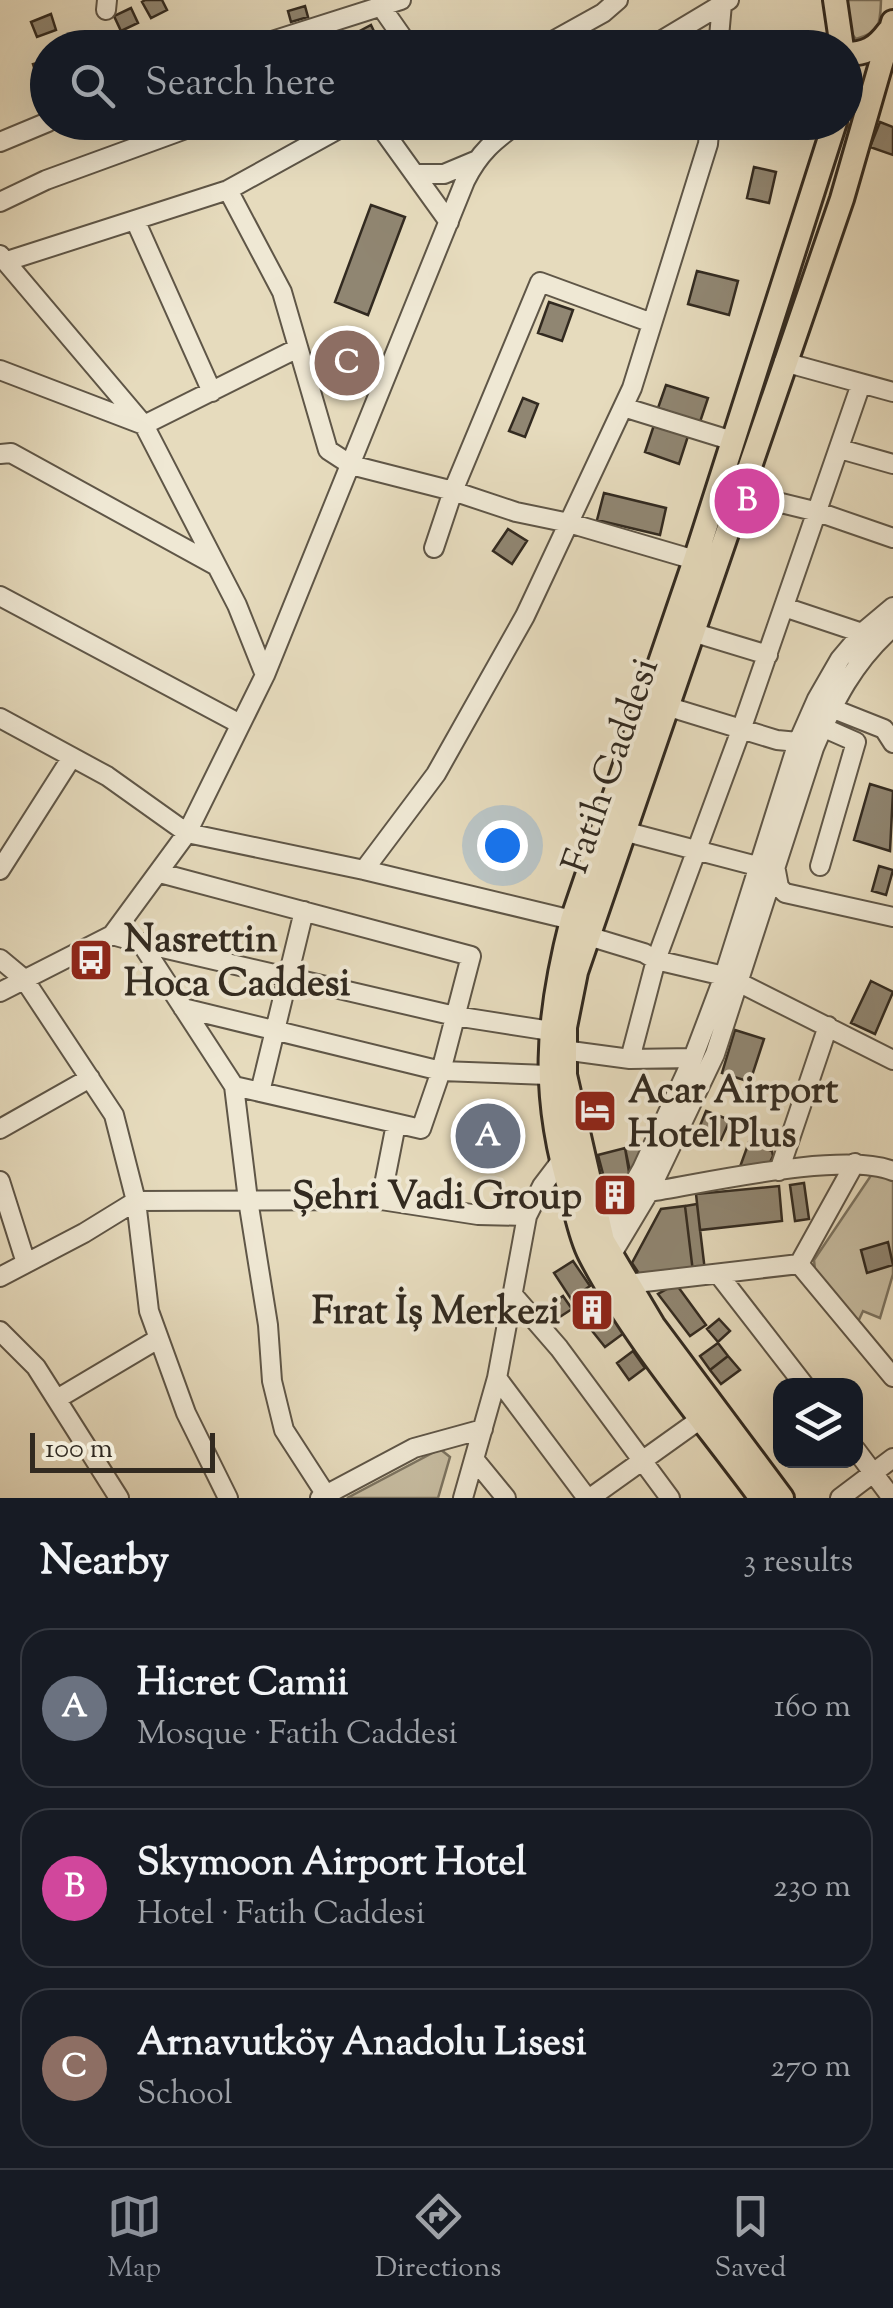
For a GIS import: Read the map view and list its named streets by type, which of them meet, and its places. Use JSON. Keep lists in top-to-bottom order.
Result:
{
  "streets": {
    "main road": ["Fatih Caddesi"]
  },
  "places": {
    "bus stop": ["Nasrettin Hoca Caddesi"],
    "hotel": ["Acar Airport Hotel Plus"],
    "building": ["Şehri Vadi Group", "Fırat İş Merkezi"]
  },
  "scale_bar": "100 m",
  "page": {
    "search": "Search here",
    "pins": ["C", "B", "A"],
    "scale": "100 m",
    "heading": ["Nearby", "3 results"],
    "list": [
      {
        "mark": "A",
        "name": "Hicret Camii",
        "note": "Mosque · Fatih Caddesi",
        "value": "160 m"
      },
      {
        "mark": "B",
        "name": "Skymoon Airport Hotel",
        "note": "Hotel · Fatih Caddesi",
        "value": "230 m"
      },
      {
        "mark": "C",
        "name": "Arnavutköy Anadolu Lisesi",
        "note": "School",
        "value": "270 m"
      }
    ],
    "nav": ["Map", "Directions", "Saved"]
  }
}
